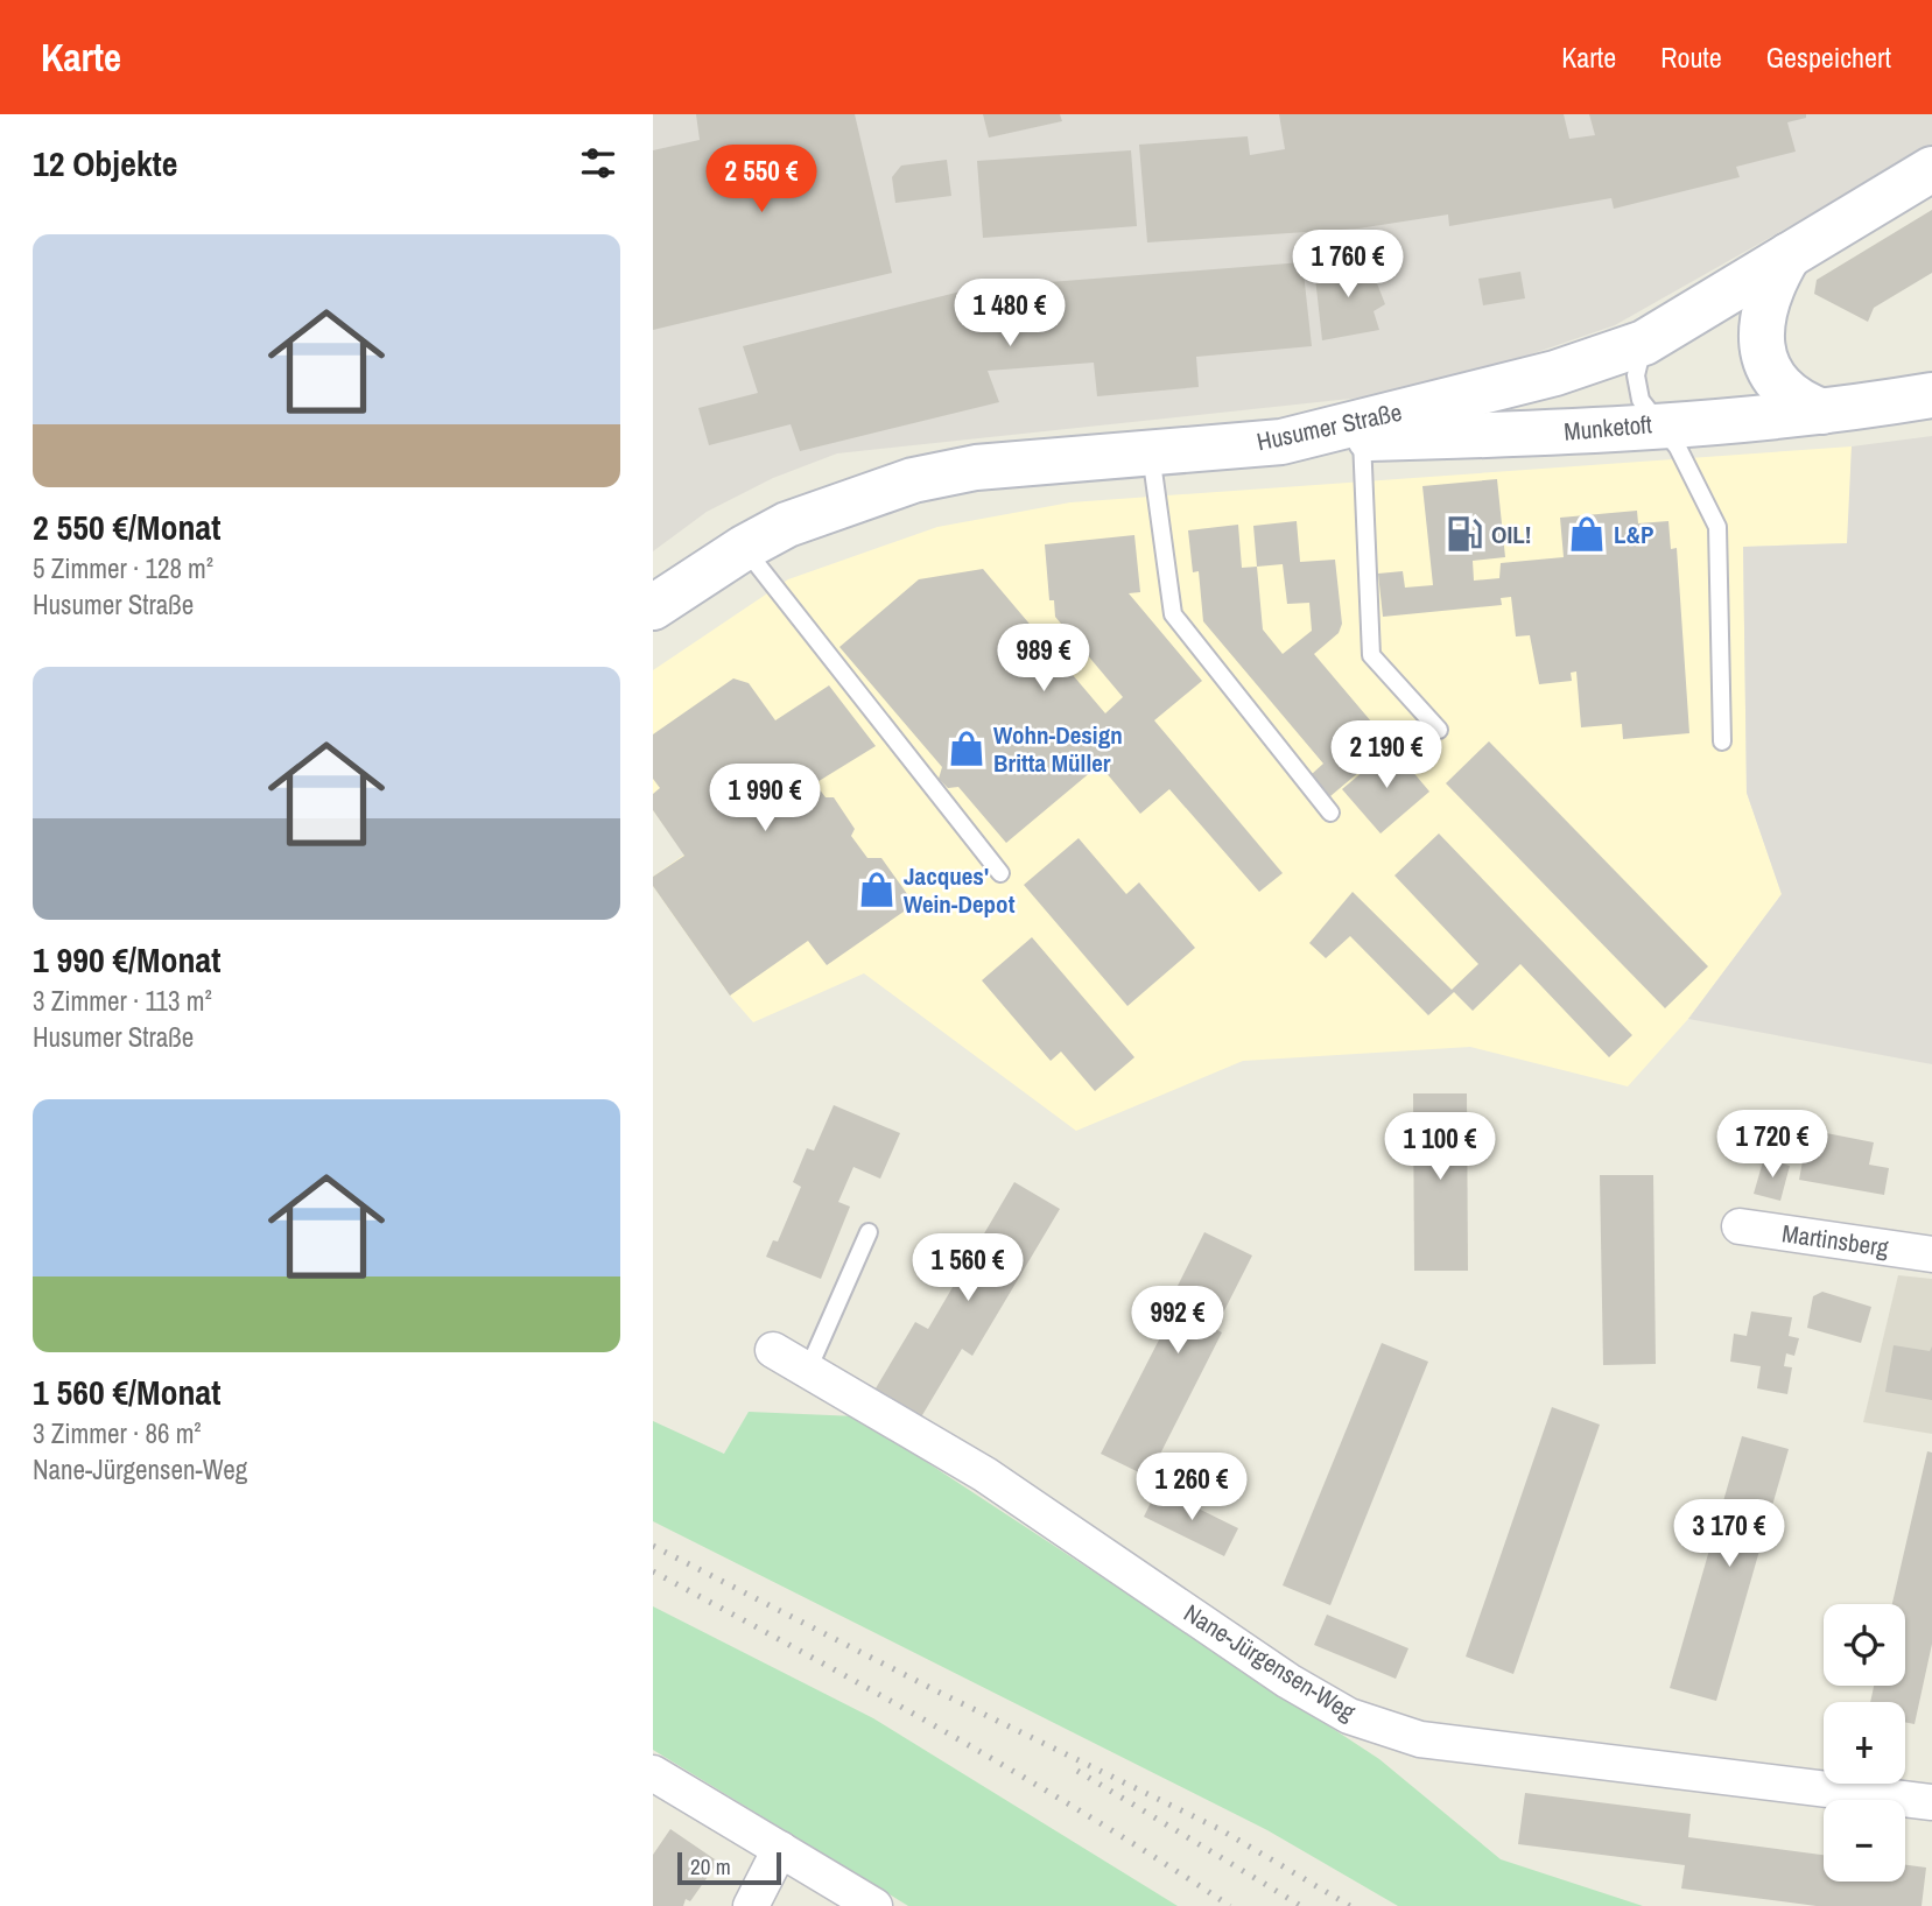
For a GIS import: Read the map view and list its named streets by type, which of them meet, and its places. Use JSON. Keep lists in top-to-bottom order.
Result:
{
  "streets": {
    "main road": ["Husumer Straße", "Munketoft"],
    "street": ["Martinsberg", "Nane-Jürgensen-Weg"]
  },
  "crossings": [
    ["Husumer Straße", "Munketoft"]
  ],
  "places": {
    "fuel station": ["OIL!"],
    "shop": ["L&P", "Wohn-Design Britta Müller", "Jacques' Wein-Depot"]
  },
  "scale_bar": "20 m",
  "page": {
    "header": "Karte",
    "nav": ["Karte", "Route", "Gespeichert"],
    "heading": "12 Objekte",
    "price": [
      "2 550 €",
      "1 760 €",
      "1 480 €",
      "989 €",
      "2 190 €",
      "1 990 €",
      "1 720 €",
      "1 100 €",
      "1 560 €",
      "992 €",
      "1 260 €",
      "3 170 €"
    ],
    "list": [
      {
        "name": "2 550 €/Monat",
        "note": "5 Zimmer · 128 m² · Husumer Straße"
      },
      {
        "name": "1 990 €/Monat",
        "note": "3 Zimmer · 113 m² · Husumer Straße"
      },
      {
        "name": "1 560 €/Monat",
        "note": "3 Zimmer · 86 m² · Nane-Jürgensen-Weg"
      }
    ],
    "map_buttons": ["+", "−"],
    "scale": "20 m"
  }
}
